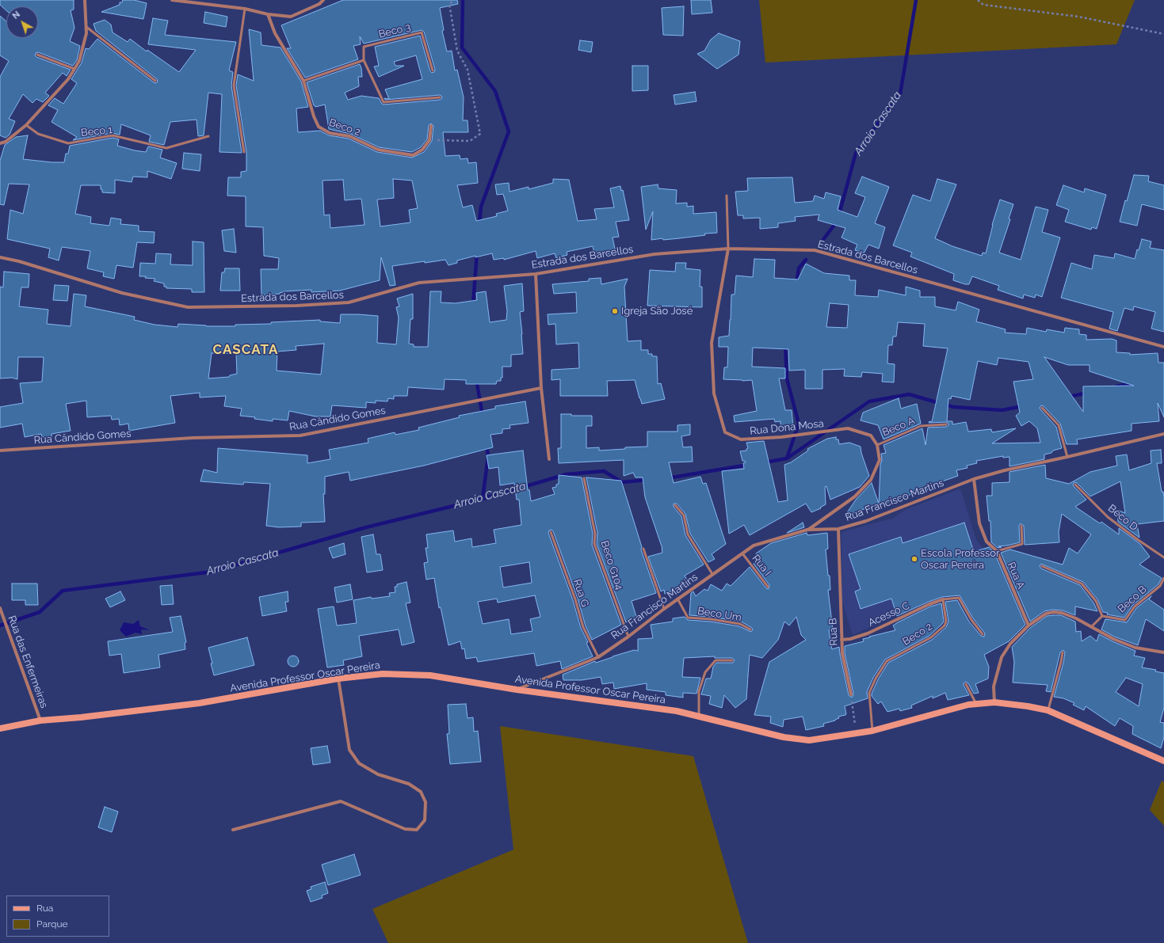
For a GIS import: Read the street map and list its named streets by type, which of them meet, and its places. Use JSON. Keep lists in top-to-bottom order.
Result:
{
  "streets": {
    "main road": ["Avenida Professor Oscar Pereira"],
    "street": [
      "Beco 2",
      "Estrada dos Barcellos",
      "Rua Cândido Gomes",
      "Rua Dona Mosa",
      "Rua Francisco Martins",
      "Rua A",
      "Acesso C",
      "Rua B",
      "Rua das Enfermeiras"
    ],
    "lane": [
      "Beco 3",
      "Beco 1",
      "Beco A",
      "Beco D",
      "Beco G104",
      "Rua I",
      "Rua G",
      "Beco B",
      "Beco Um"
    ]
  },
  "crossings": [
    ["Beco 2", "Acesso C"],
    ["Beco 2", "Avenida Professor Oscar Pereira"],
    ["Estrada dos Barcellos", "Rua Dona Mosa"],
    ["Beco A", "Rua Dona Mosa"],
    ["Rua Francisco Martins", "Beco G104"],
    ["Rua Francisco Martins", "Rua I"],
    ["Rua Francisco Martins", "Rua A"],
    ["Rua Francisco Martins", "Rua G"],
    ["Rua Francisco Martins", "Beco Um"],
    ["Rua Francisco Martins", "Rua B"],
    ["Rua Francisco Martins", "Avenida Professor Oscar Pereira"],
    ["Acesso C", "Rua B"],
    ["Rua das Enfermeiras", "Avenida Professor Oscar Pereira"]
  ],
  "districts": ["CASCATA"],
  "water": ["Arroio Cascata"],
  "places": ["Igreja São José", "Escola Professor Oscar Pereira"],
  "legend": ["Rua", "Parque"],
  "north": "top left"
}
